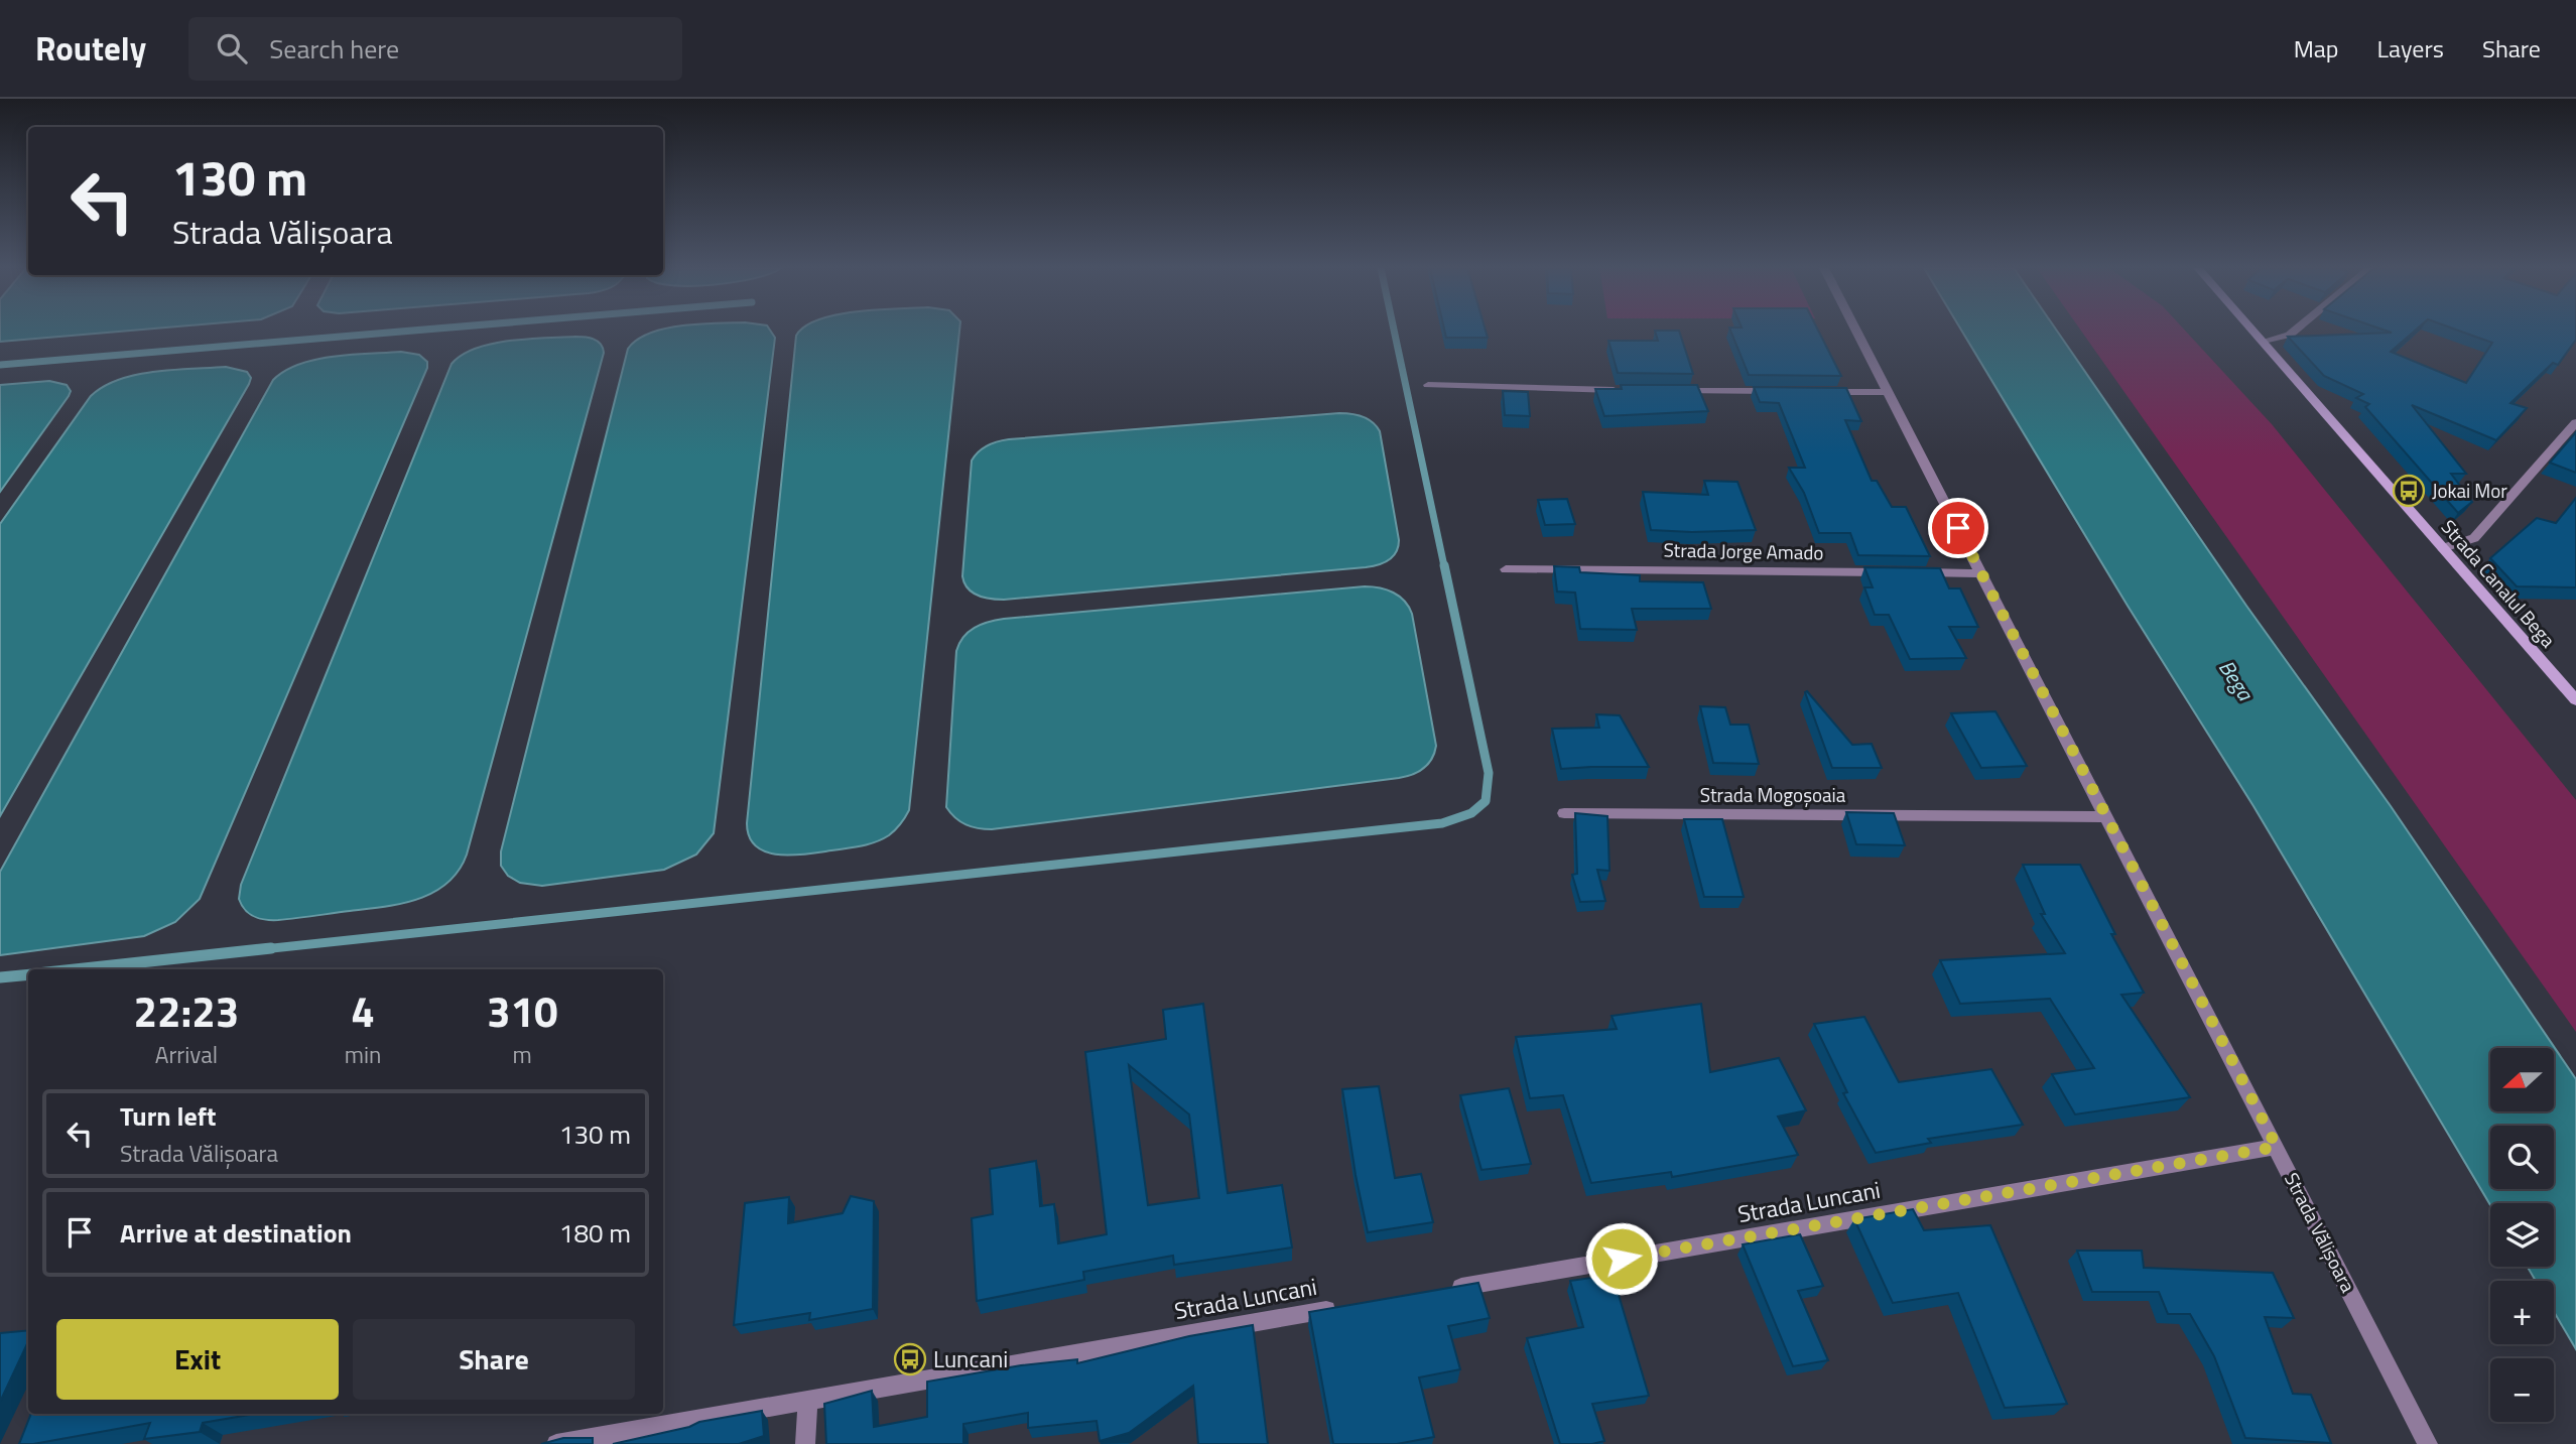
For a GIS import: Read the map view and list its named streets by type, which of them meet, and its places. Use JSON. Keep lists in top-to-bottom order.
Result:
{
  "streets": {
    "street": [
      "Strada Jorge Amado",
      "Strada Canalul Bega",
      "Strada Mogoșoaia",
      "Strada Luncani",
      "Strada Vălișoara"
    ]
  },
  "crossings": [
    ["Strada Mogoșoaia", "Strada Vălișoara"],
    ["Strada Luncani", "Strada Vălișoara"]
  ],
  "water": ["Bega"],
  "places": {
    "bus stop": ["Jokai Mor", "Luncani"]
  },
  "north": "left",
  "page": {
    "header": "Routely",
    "search": "Search here",
    "nav": ["Map", "Layers", "Share"],
    "turn": ["130 m", "Strada Vălișoara"],
    "eta": [
      "22:23",
      "Arrival",
      "4",
      "min",
      "310",
      "m"
    ],
    "map_buttons": ["+", "−"],
    "list": [
      {
        "name": "Turn left",
        "note": "Strada Vălișoara",
        "value": "130 m"
      },
      {
        "name": "Arrive at destination",
        "value": "180 m"
      }
    ],
    "buttons": ["Exit", "Share"]
  }
}
